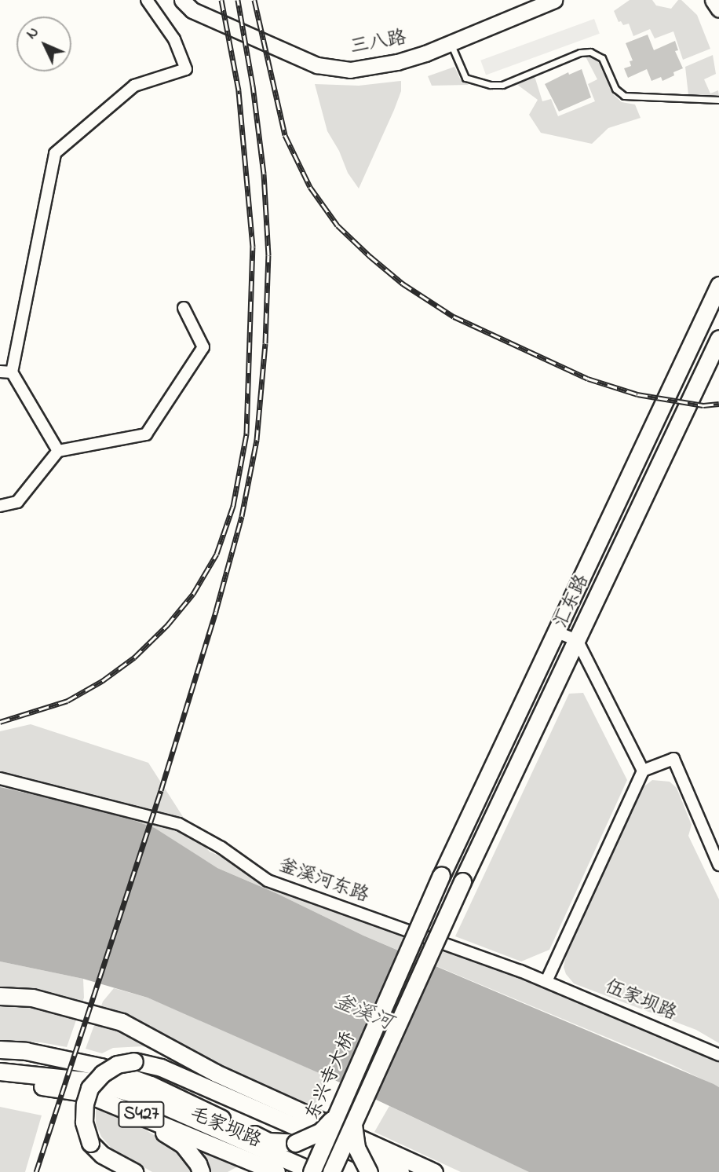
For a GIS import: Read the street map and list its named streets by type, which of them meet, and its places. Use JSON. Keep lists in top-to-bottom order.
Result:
{
  "streets": {
    "main road": [
      "三八路",
      "汇东路",
      "东兴寺大桥",
      "S427",
      "毛家坝路"
    ],
    "street": ["釜溪河东路", "伍家坝路"]
  },
  "crossings": [
    ["汇东路", "东兴寺大桥"],
    ["釜溪河东路", "伍家坝路"],
    ["东兴寺大桥", "S427"],
    ["S427", "毛家坝路"]
  ],
  "water": ["釜溪河"],
  "north": "top left"
}
